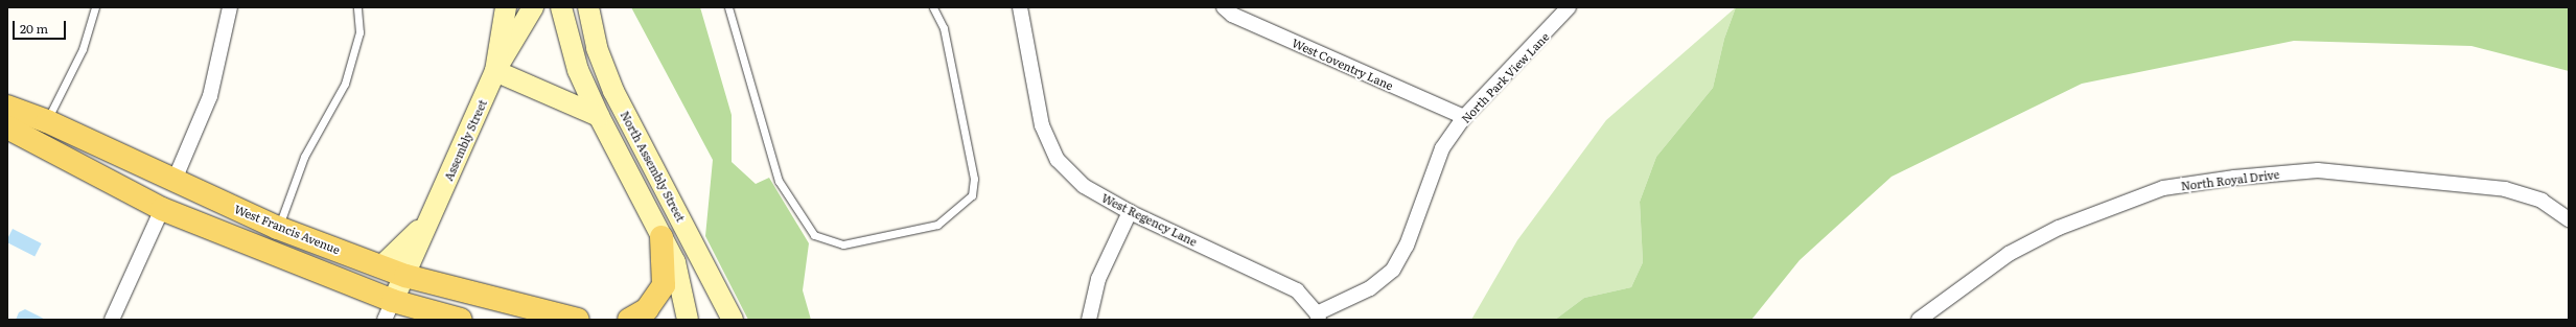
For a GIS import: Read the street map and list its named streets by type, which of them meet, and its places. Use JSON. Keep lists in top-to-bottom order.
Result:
{
  "streets": {
    "main road": ["Assembly Street", "North Assembly Street", "West Francis Avenue"],
    "street": [
      "West Coventry Lane",
      "North Park View Lane",
      "North Royal Drive",
      "West Regency Lane"
    ]
  },
  "crossings": [
    ["West Coventry Lane", "North Park View Lane"],
    ["North Park View Lane", "West Regency Lane"],
    ["Assembly Street", "West Francis Avenue"]
  ],
  "scale_bar": "20 m"
}
